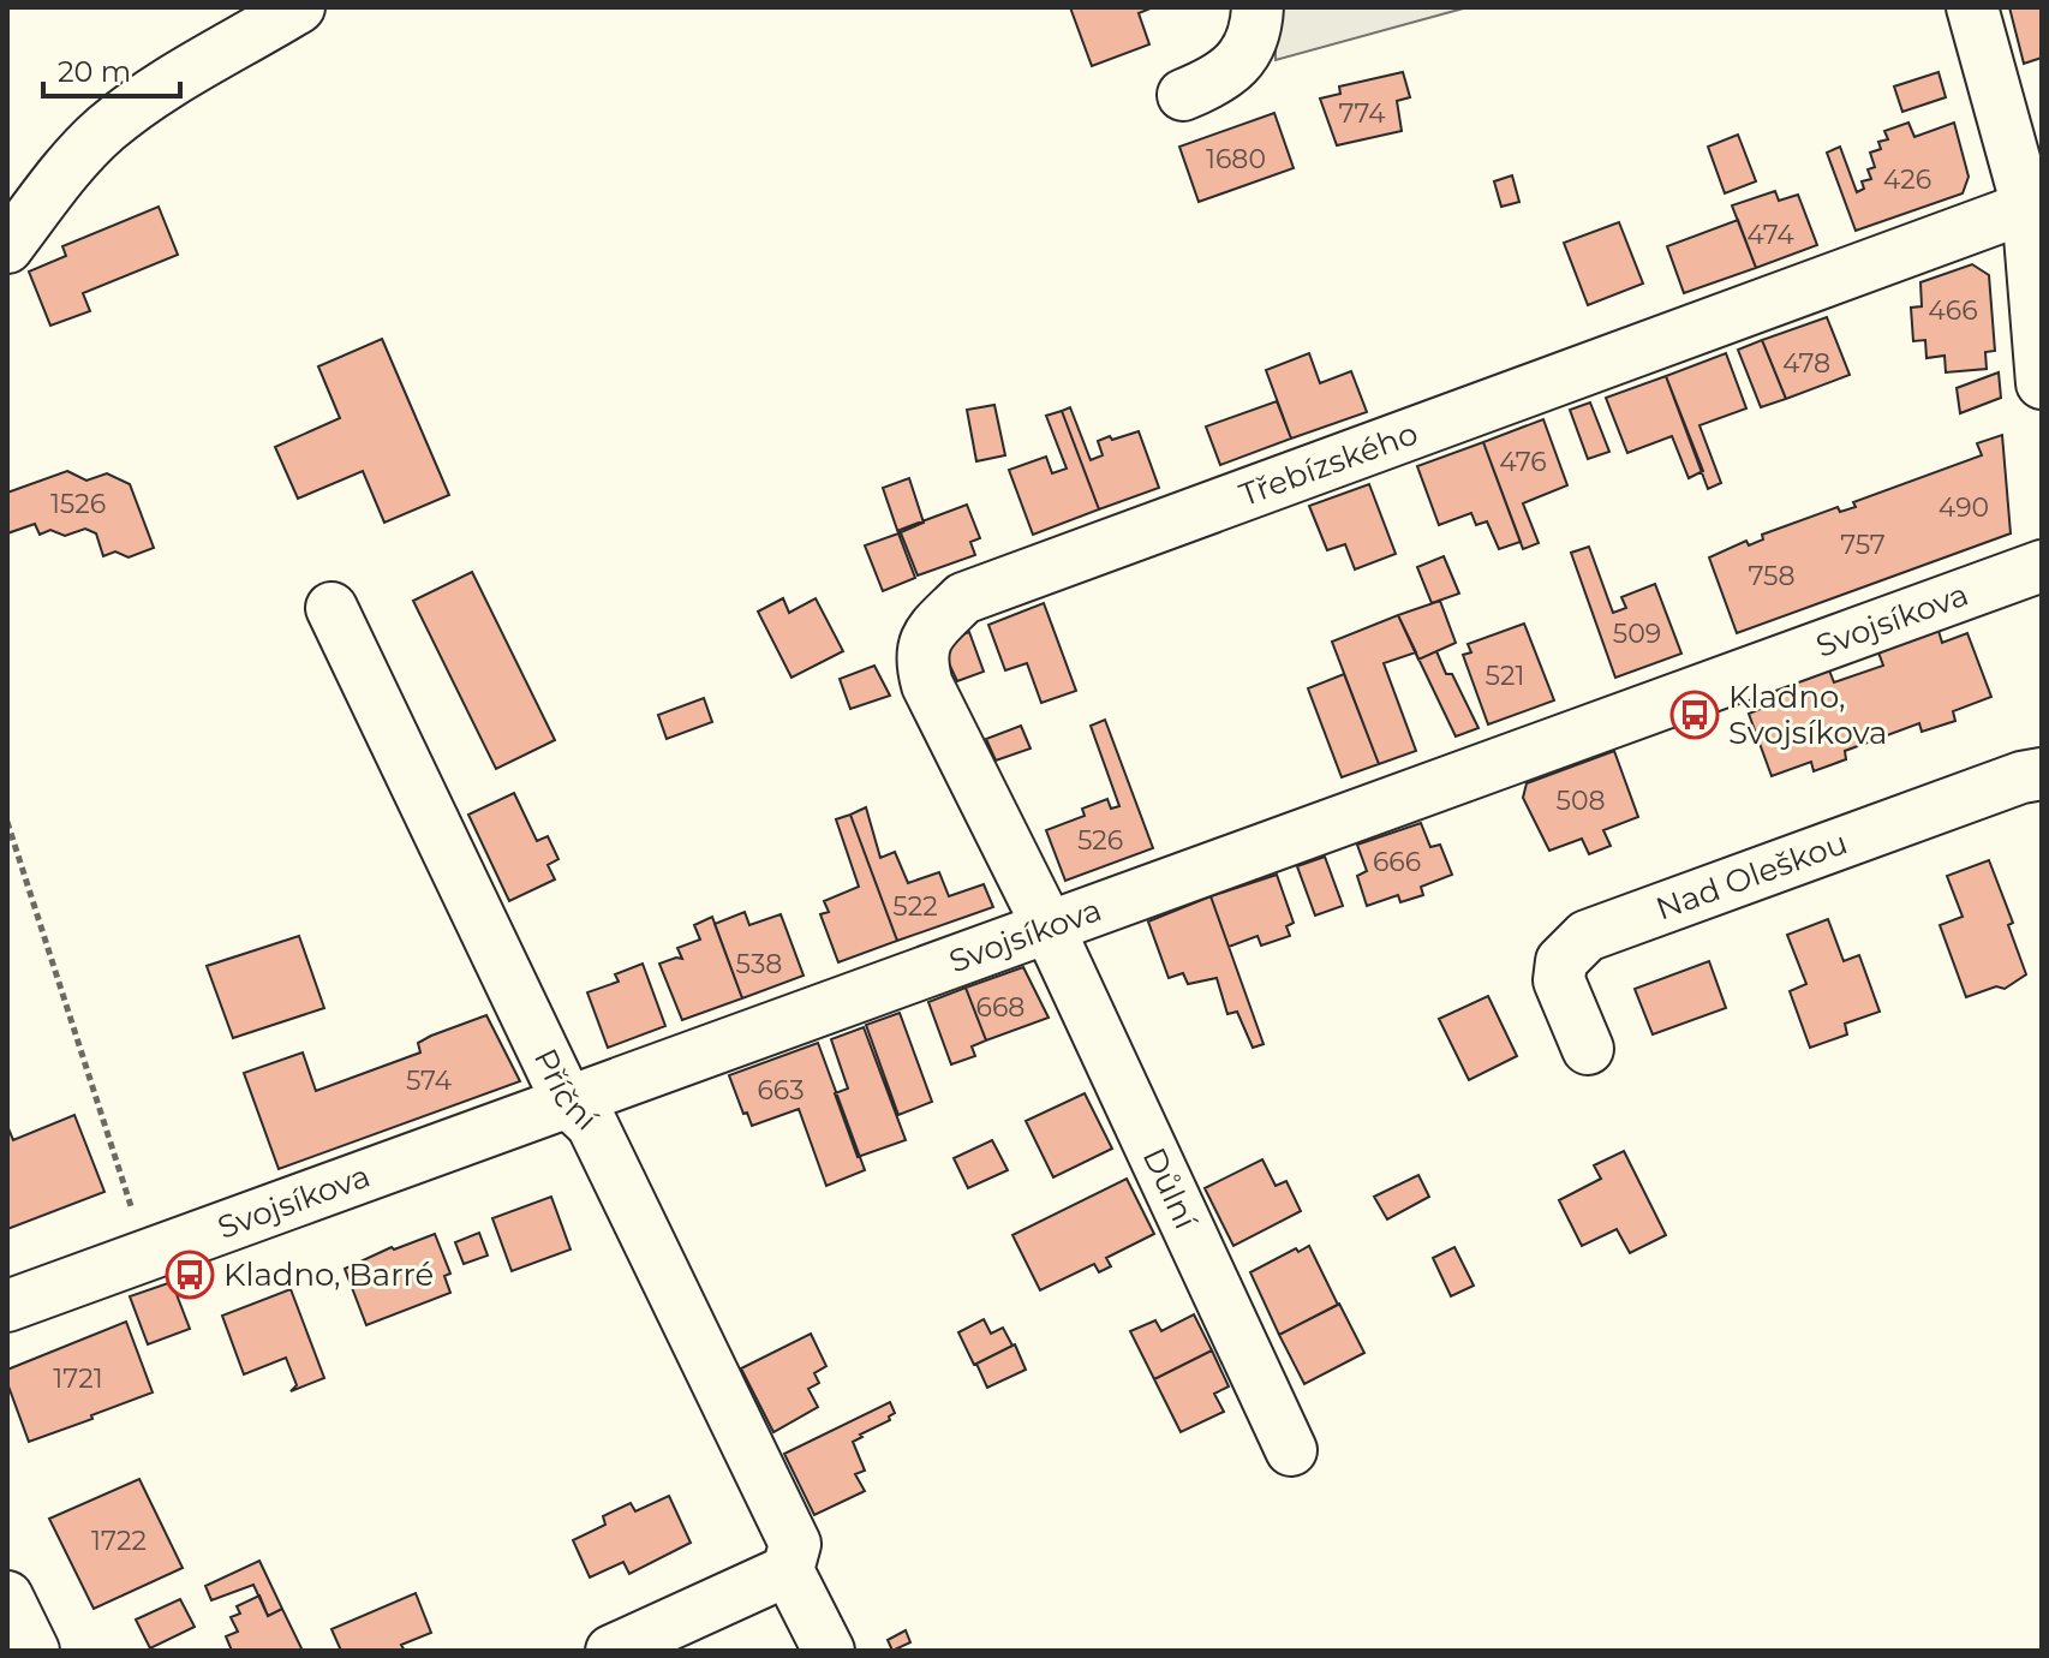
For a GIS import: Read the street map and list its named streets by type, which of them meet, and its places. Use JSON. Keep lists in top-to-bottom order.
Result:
{
  "streets": {
    "street": [
      "Třebízského",
      "Svojsíkova",
      "Nad Oleškou",
      "Příční",
      "Důlní"
    ]
  },
  "crossings": [
    ["Třebízského", "Svojsíkova"],
    ["Třebízského", "Důlní"],
    ["Svojsíkova", "Příční"],
    ["Svojsíkova", "Důlní"]
  ],
  "places": {
    "bus stop": ["Kladno, Svojsíkova", "Kladno, Barré"]
  },
  "house_numbers": [
    "774",
    "1680",
    "426",
    "474",
    "466",
    "478",
    "476",
    "1526",
    "490",
    "757",
    "758",
    "509",
    "521",
    "508",
    "526",
    "666",
    "522",
    "538",
    "668",
    "574",
    "663",
    "1721",
    "1722"
  ],
  "scale_bar": "20 m"
}
